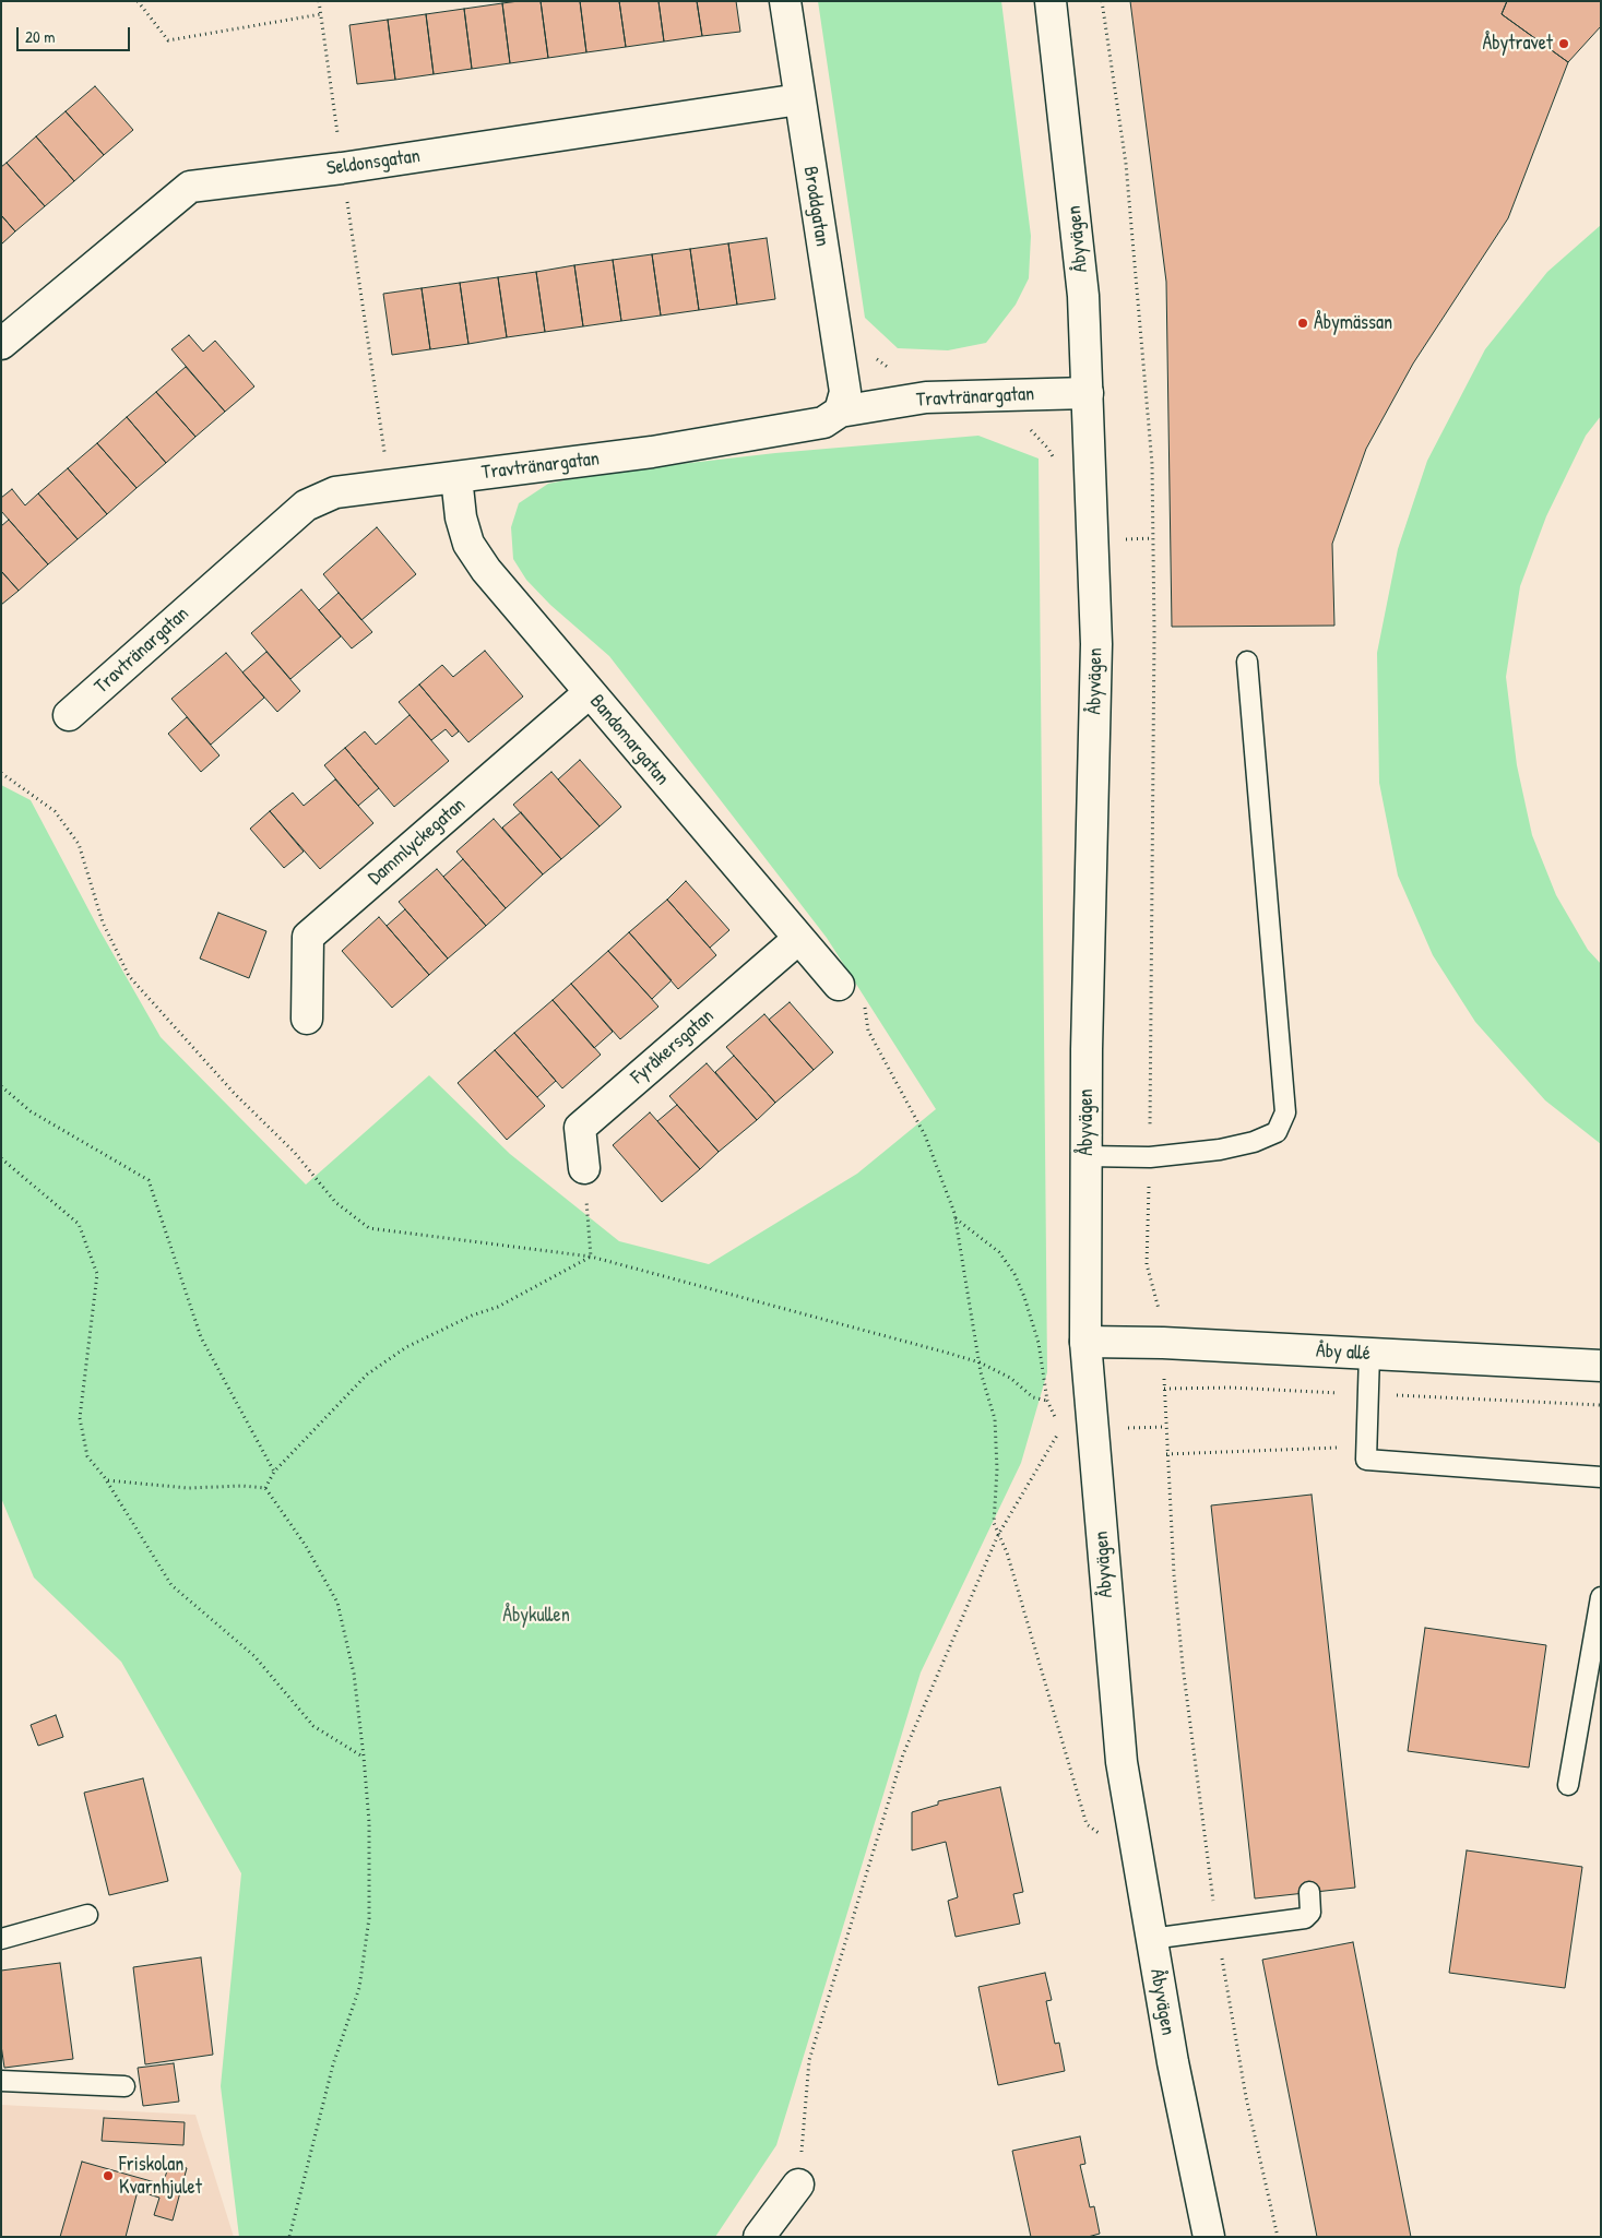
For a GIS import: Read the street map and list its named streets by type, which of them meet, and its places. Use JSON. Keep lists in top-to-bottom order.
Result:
{
  "streets": {
    "street": [
      "Seldonsgatan",
      "Broddgatan",
      "Åbyvägen",
      "Travtränargatan",
      "Bandomargatan",
      "Dammlyckegatan",
      "Fyråkersgatan",
      "Åby allé"
    ]
  },
  "crossings": [
    ["Seldonsgatan", "Broddgatan"],
    ["Broddgatan", "Travtränargatan"],
    ["Åbyvägen", "Travtränargatan"],
    ["Åbyvägen", "Åby allé"],
    ["Travtränargatan", "Bandomargatan"],
    ["Bandomargatan", "Dammlyckegatan"],
    ["Bandomargatan", "Fyråkersgatan"]
  ],
  "parks": ["Åbykullen"],
  "places": ["Åbytravet", "Åbymässan", "Friskolan Kvarnhjulet"],
  "scale_bar": "20 m"
}
